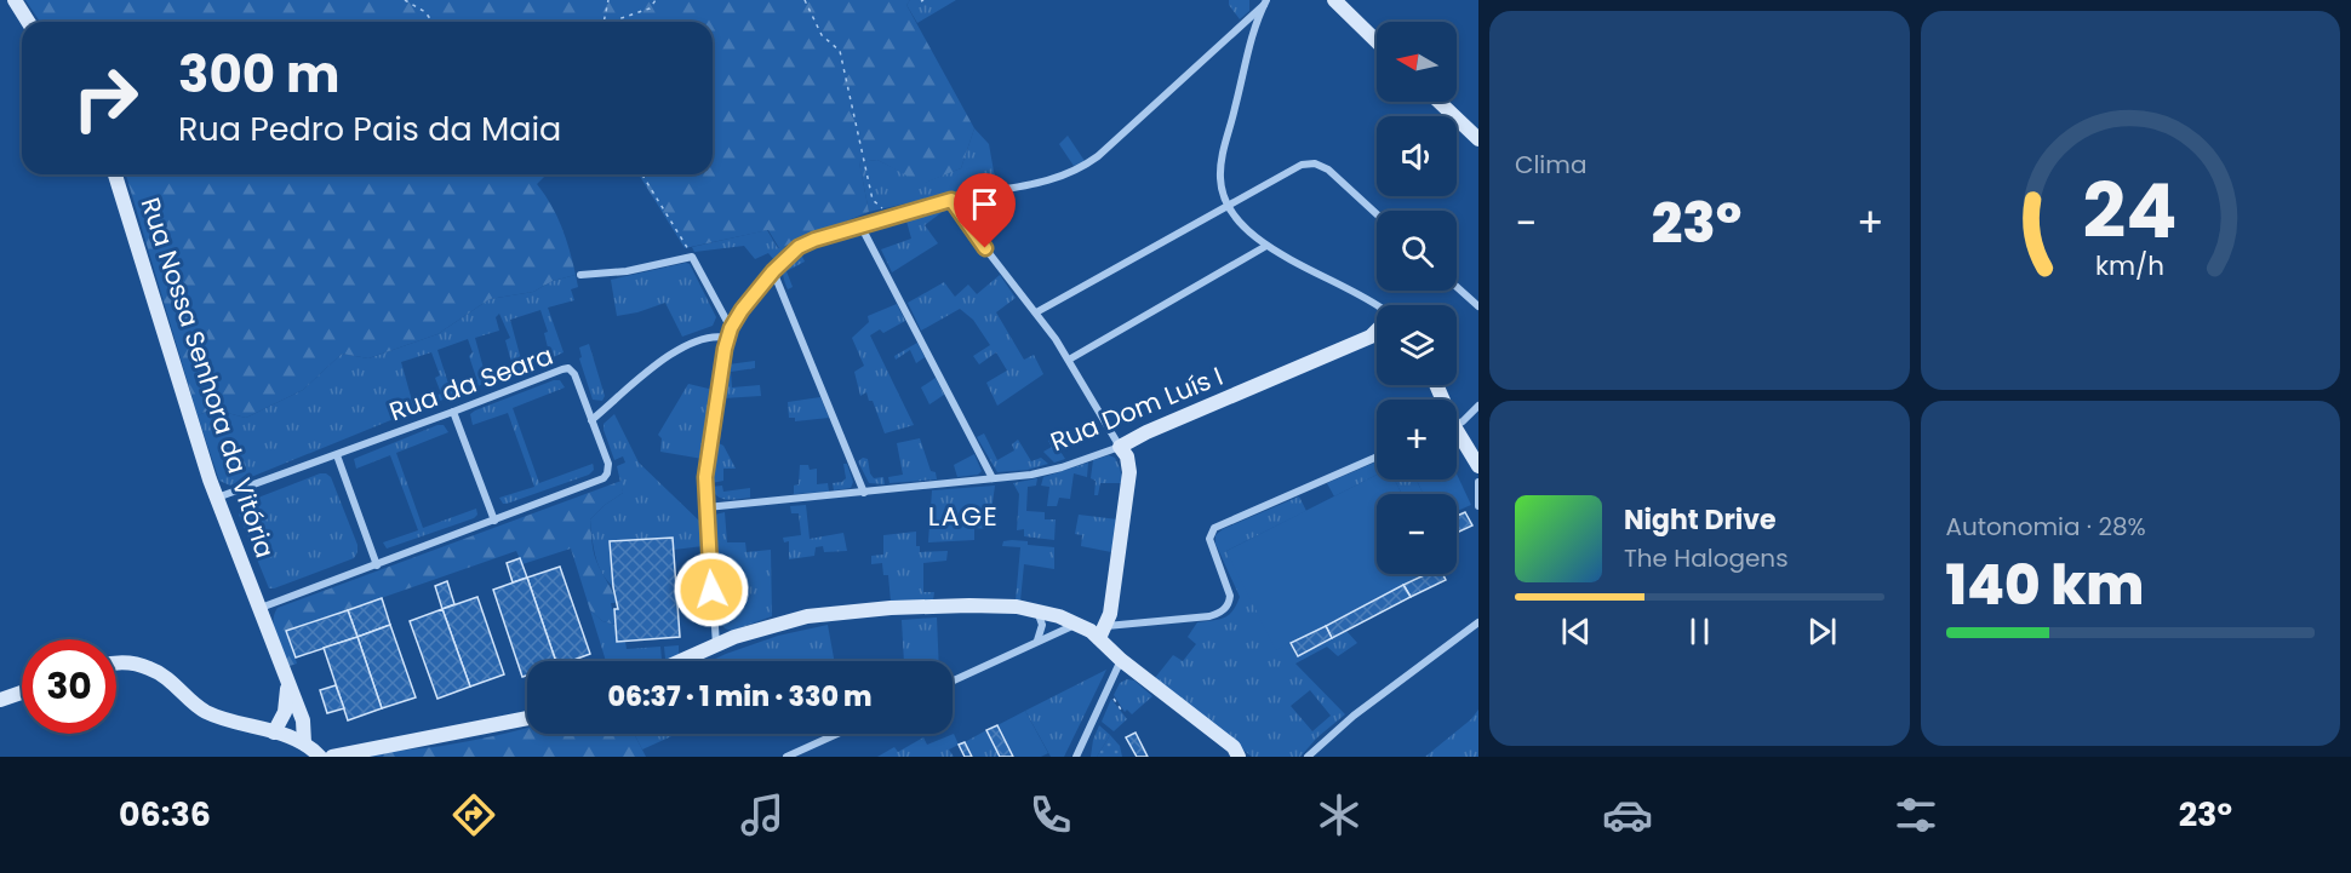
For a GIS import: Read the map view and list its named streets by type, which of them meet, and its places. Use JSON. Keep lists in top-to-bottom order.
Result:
{
  "streets": {
    "street": ["Rua Nossa Senhora da Vitória", "Rua da Seara", "Rua Dom Luís I"]
  },
  "crossings": [
    ["Rua Nossa Senhora da Vitória", "Rua da Seara"]
  ],
  "districts": ["LAGE"],
  "north": "left",
  "page": {
    "tile": [
      "Clima",
      ["Autonomia · 28%", "140 km"]
    ],
    "map_buttons": ["+", "−"],
    "turn": ["300 m", "Rua Pedro Pais da Maia"],
    "heat": ["−", "23°", "+"],
    "song": ["Night Drive", "The Halogens"],
    "limit": "30",
    "trip": "06:37 · 1 min · 330 m",
    "tabs": ["06:36", "23°"],
    "gauge": ["24", "km/h"]
  }
}
